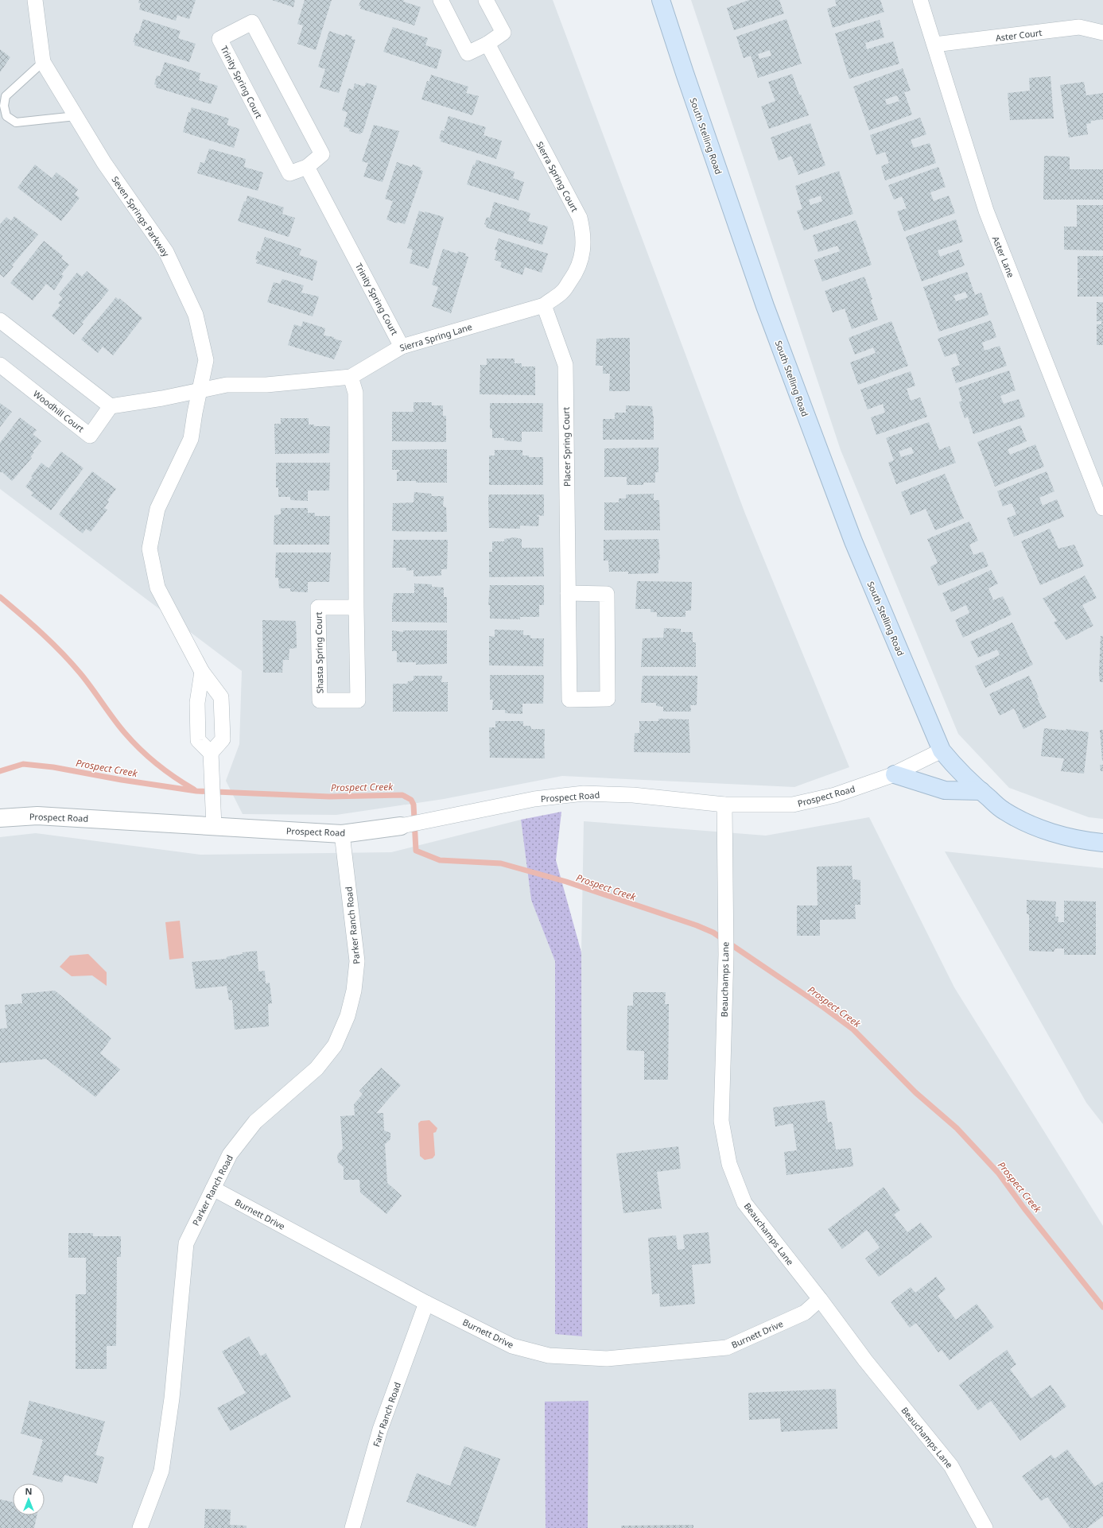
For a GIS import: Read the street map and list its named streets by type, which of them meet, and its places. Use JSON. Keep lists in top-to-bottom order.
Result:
{
  "streets": {
    "main road": ["South Stelling Road"],
    "street": [
      "Aster Court",
      "Trinity Spring Court",
      "Sierra Spring Court",
      "Seven Springs Parkway",
      "Aster Lane",
      "Sierra Spring Lane",
      "Woodhill Court",
      "Placer Spring Court",
      "Shasta Spring Court",
      "Prospect Road",
      "Parker Ranch Road",
      "Beauchamps Lane",
      "Burnett Drive",
      "Farr Ranch Road"
    ]
  },
  "crossings": [
    ["Aster Court", "Aster Lane"],
    ["Trinity Spring Court", "Sierra Spring Lane"],
    ["South Stelling Road", "Prospect Road"],
    ["Sierra Spring Court", "Sierra Spring Lane"],
    ["Sierra Spring Court", "Placer Spring Court"],
    ["Seven Springs Parkway", "Sierra Spring Lane"],
    ["Sierra Spring Lane", "Placer Spring Court"],
    ["Sierra Spring Lane", "Shasta Spring Court"],
    ["Prospect Road", "Parker Ranch Road"],
    ["Prospect Road", "Beauchamps Lane"],
    ["Parker Ranch Road", "Burnett Drive"],
    ["Beauchamps Lane", "Burnett Drive"],
    ["Burnett Drive", "Farr Ranch Road"]
  ],
  "water": ["Prospect Creek"],
  "north": "top"
}
